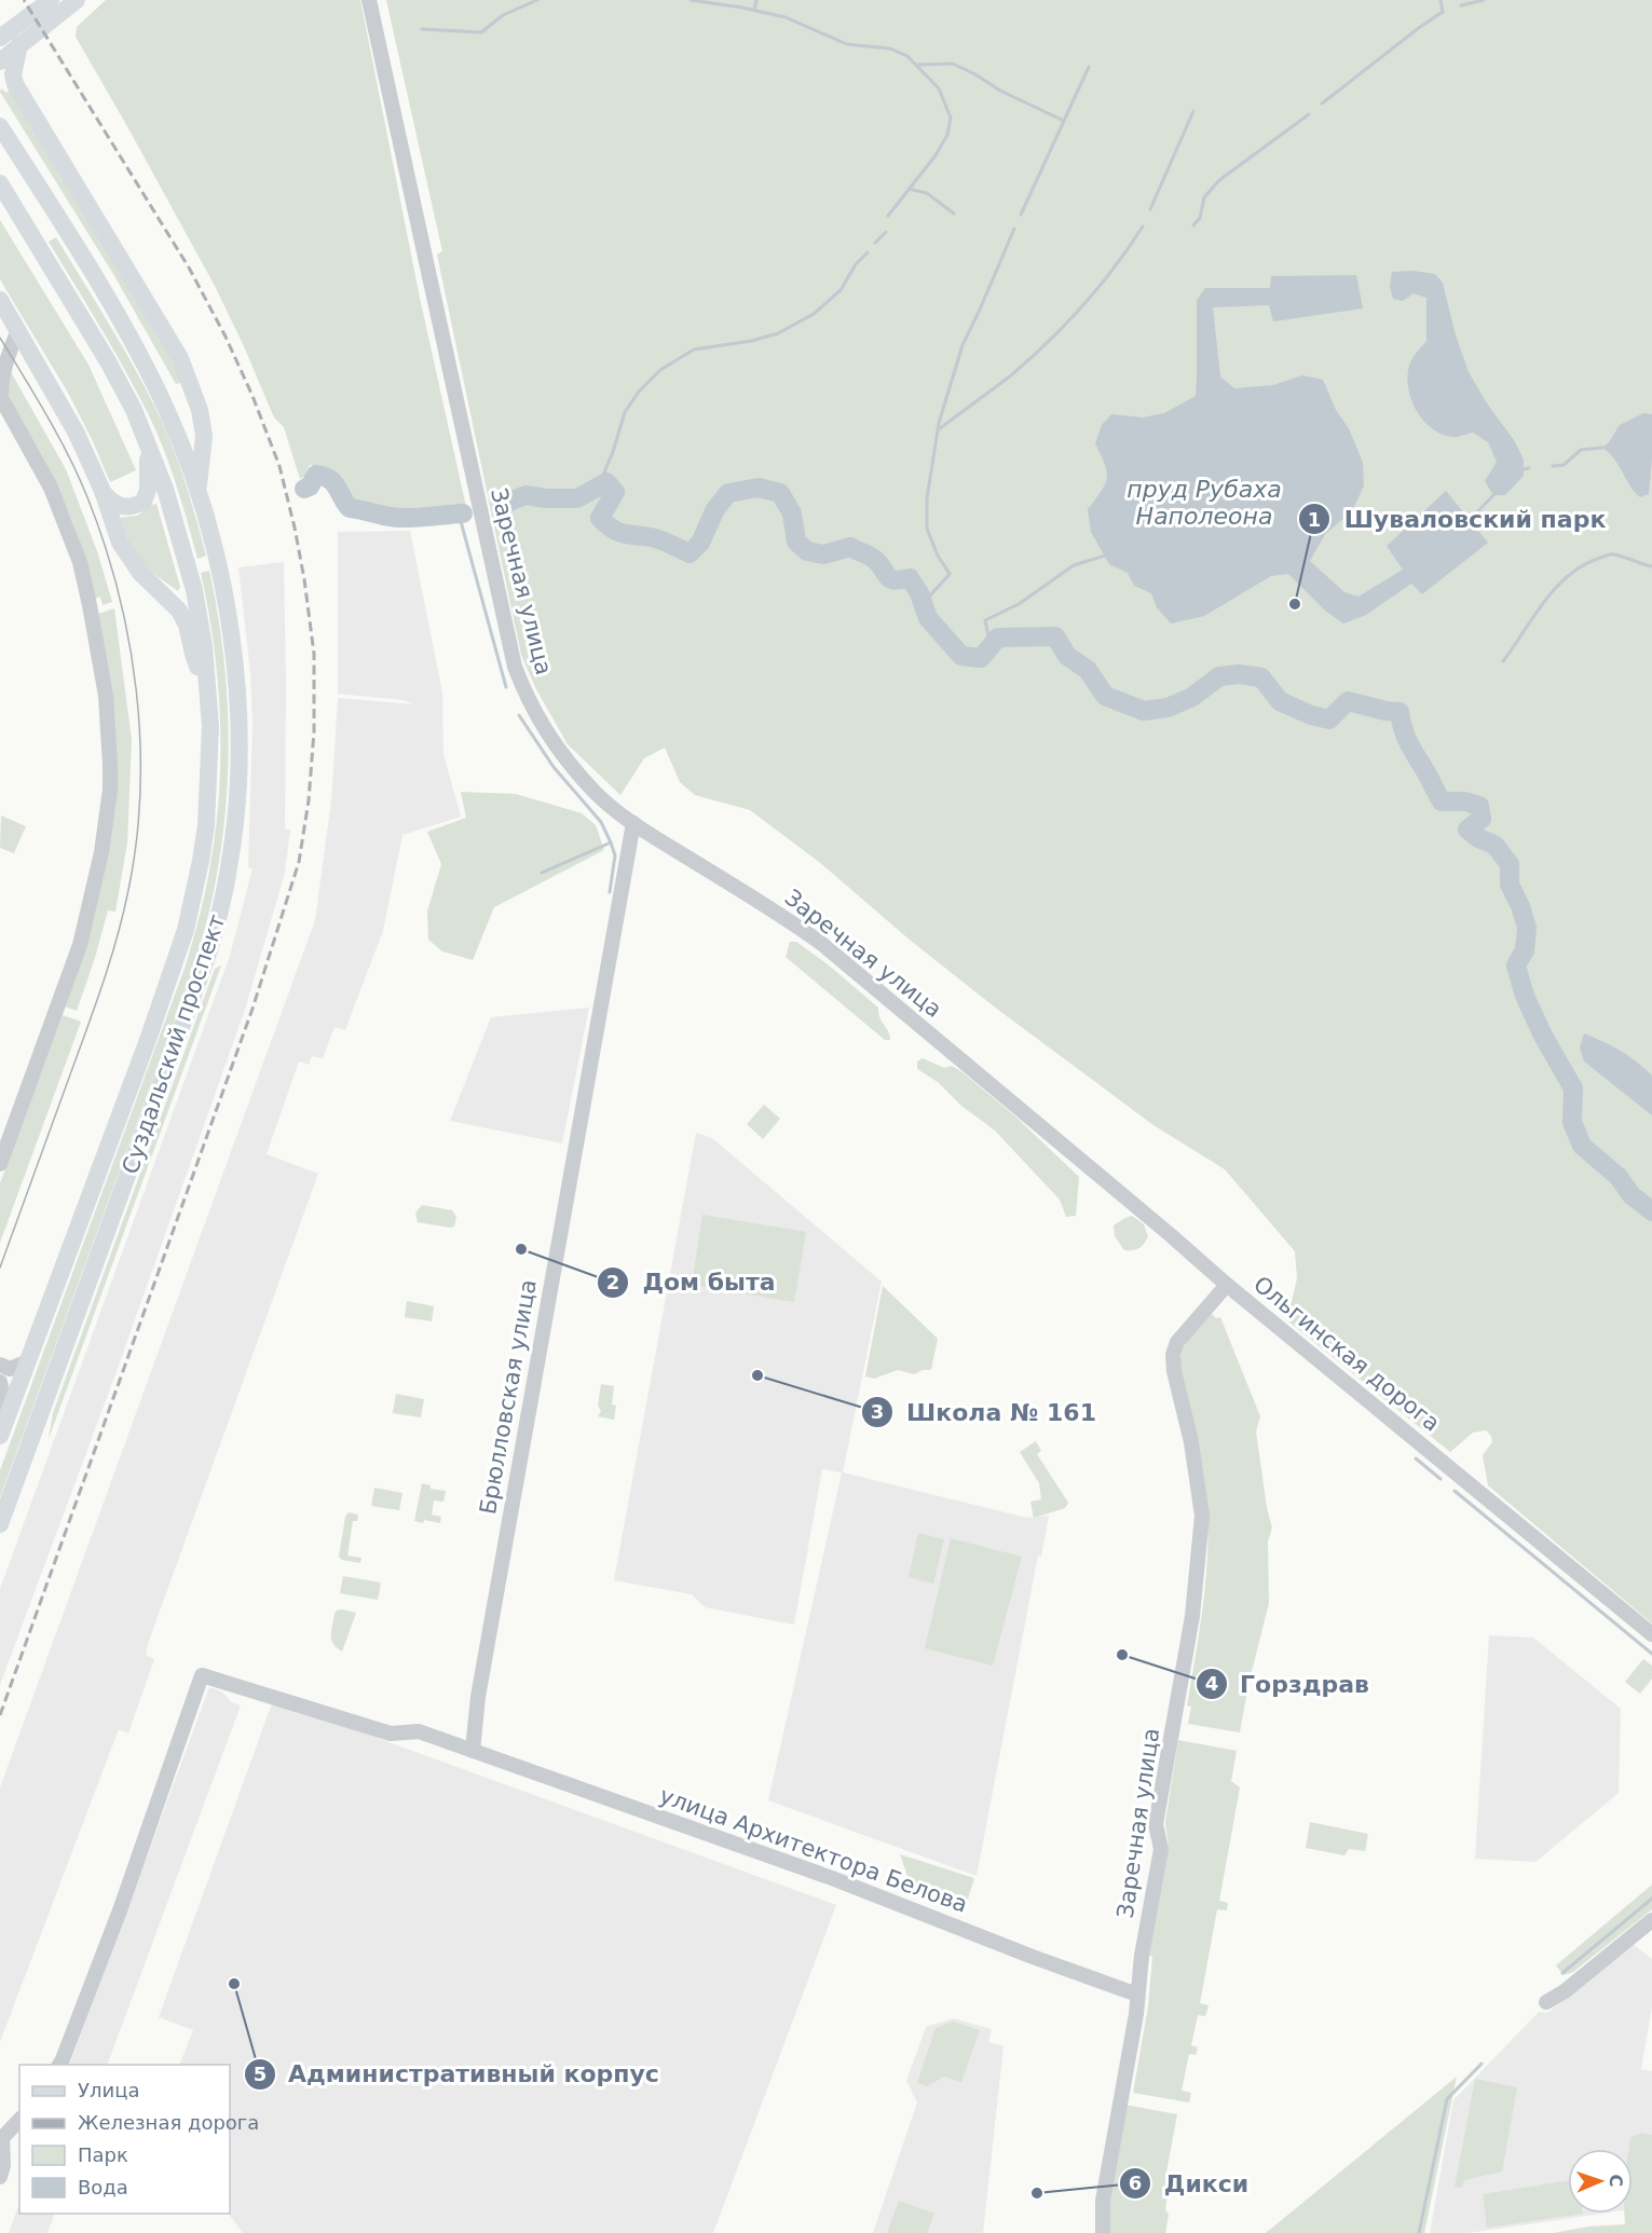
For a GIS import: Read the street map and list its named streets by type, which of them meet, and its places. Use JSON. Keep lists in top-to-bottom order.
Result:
{
  "streets": {
    "main road": ["Суздальский проспект"],
    "street": [
      "Заречная улица",
      "Ольгинская дорога",
      "Брюлловская улица",
      "улица Архитектора Белова"
    ]
  },
  "crossings": [
    ["Заречная улица", "Ольгинская дорога"],
    ["Заречная улица", "Брюлловская улица"],
    ["Заречная улица", "улица Архитектора Белова"],
    ["Брюлловская улица", "улица Архитектора Белова"]
  ],
  "water": ["пруд Рубаха Наполеона"],
  "places": [
    "Шуваловский парк",
    "Дом быта",
    "Школа № 161",
    "Горздрав",
    "Административный корпус",
    "Дикси"
  ],
  "legend": [
    "Улица",
    "Железная дорога",
    "Парк",
    "Вода"
  ],
  "north": "right"
}
